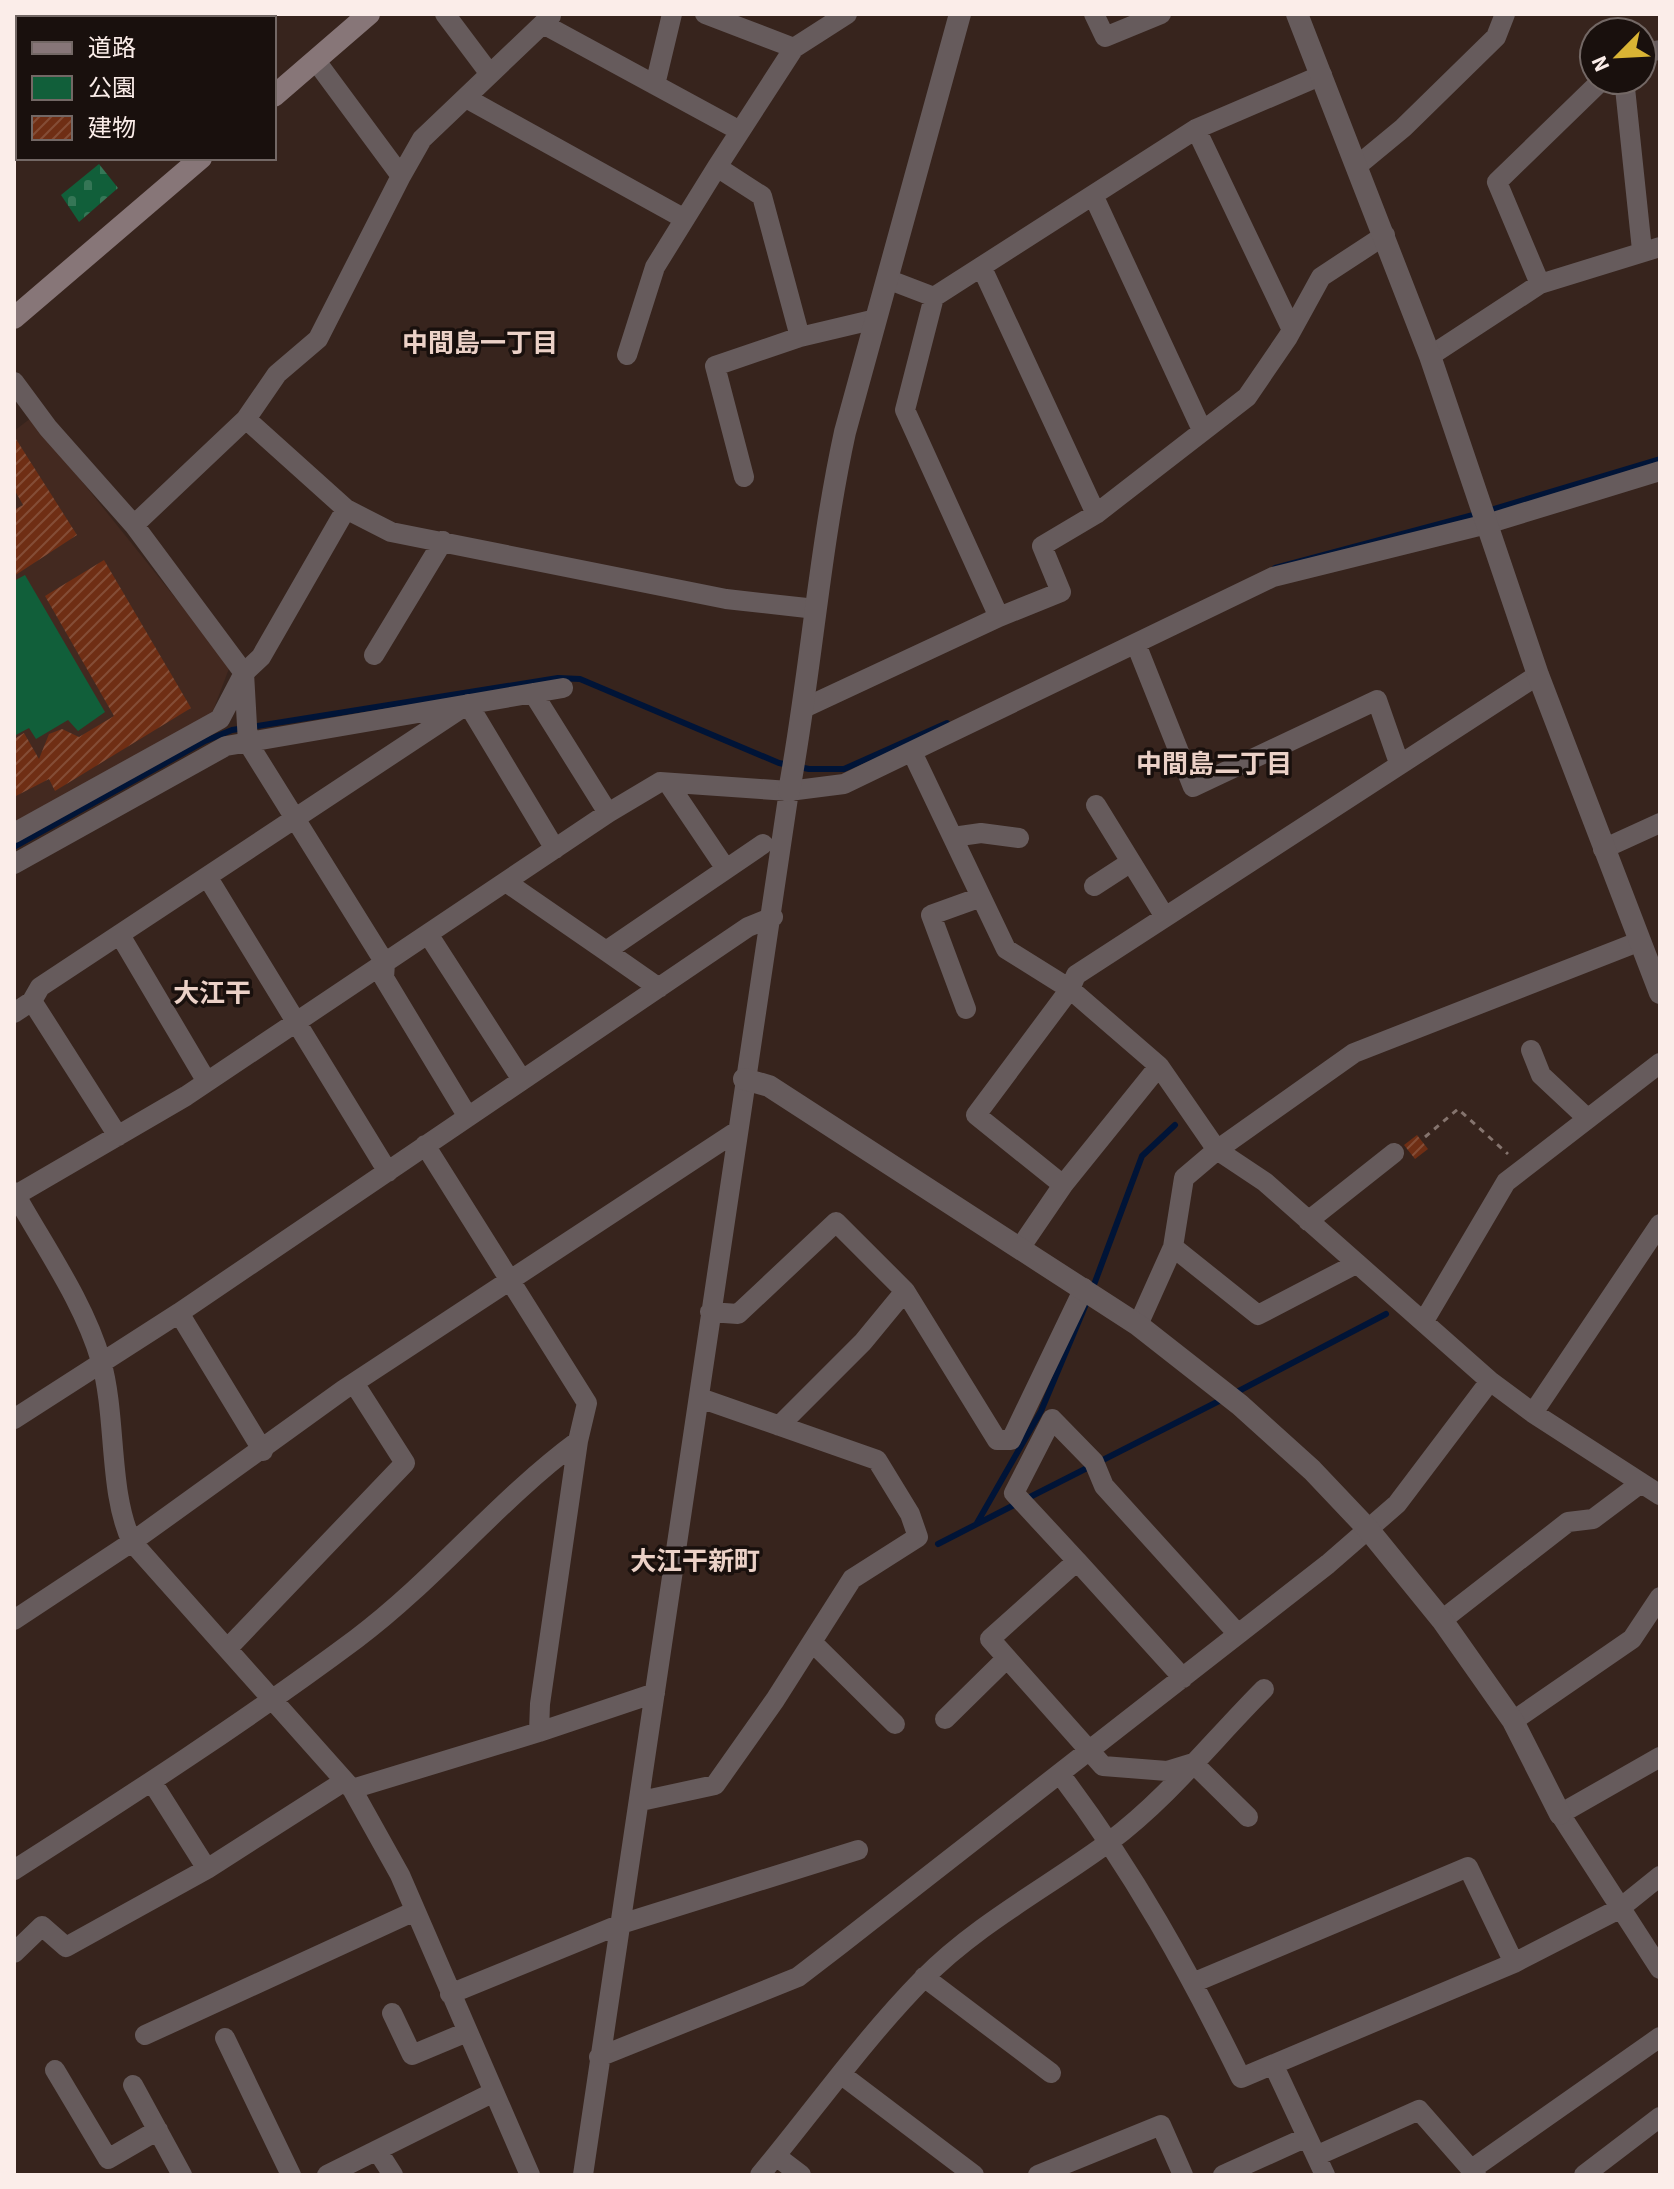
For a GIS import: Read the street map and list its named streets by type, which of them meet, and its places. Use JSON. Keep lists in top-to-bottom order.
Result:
{
  "districts": [
    "中間島一丁目",
    "中間島二丁目",
    "大江干",
    "大江干新町"
  ],
  "legend": ["道路", "公園", "建物"],
  "north": "bottom left"
}
